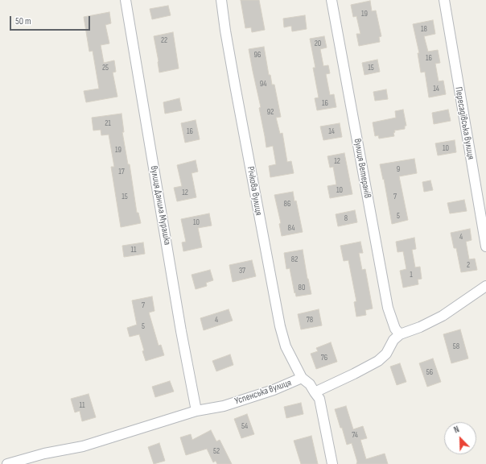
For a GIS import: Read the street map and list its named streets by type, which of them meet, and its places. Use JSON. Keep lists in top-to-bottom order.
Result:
{
  "streets": {
    "street": [
      "Пересадівська вулиця",
      "вулиця Ветеранів",
      "Річкова вулиця",
      "вулиця Данила Мурашка",
      "Успенська вулиця"
    ]
  },
  "crossings": [
    ["Річкова вулиця", "Успенська вулиця"],
    ["вулиця Данила Мурашка", "Успенська вулиця"]
  ],
  "house_numbers": [
    "19",
    "18",
    "22",
    "20",
    "96",
    "16",
    "25",
    "15",
    "94",
    "14",
    "16",
    "92",
    "21",
    "16",
    "14",
    "10",
    "19",
    "12",
    "9",
    "17",
    "10",
    "12",
    "15",
    "7",
    "86",
    "5",
    "8",
    "10",
    "84",
    "4",
    "11",
    "82",
    "2",
    "37",
    "1",
    "80",
    "7",
    "4",
    "78",
    "5",
    "58",
    "76",
    "56",
    "11",
    "54",
    "74",
    "52"
  ],
  "scale_bar": "50 m",
  "north": "top left"
}
